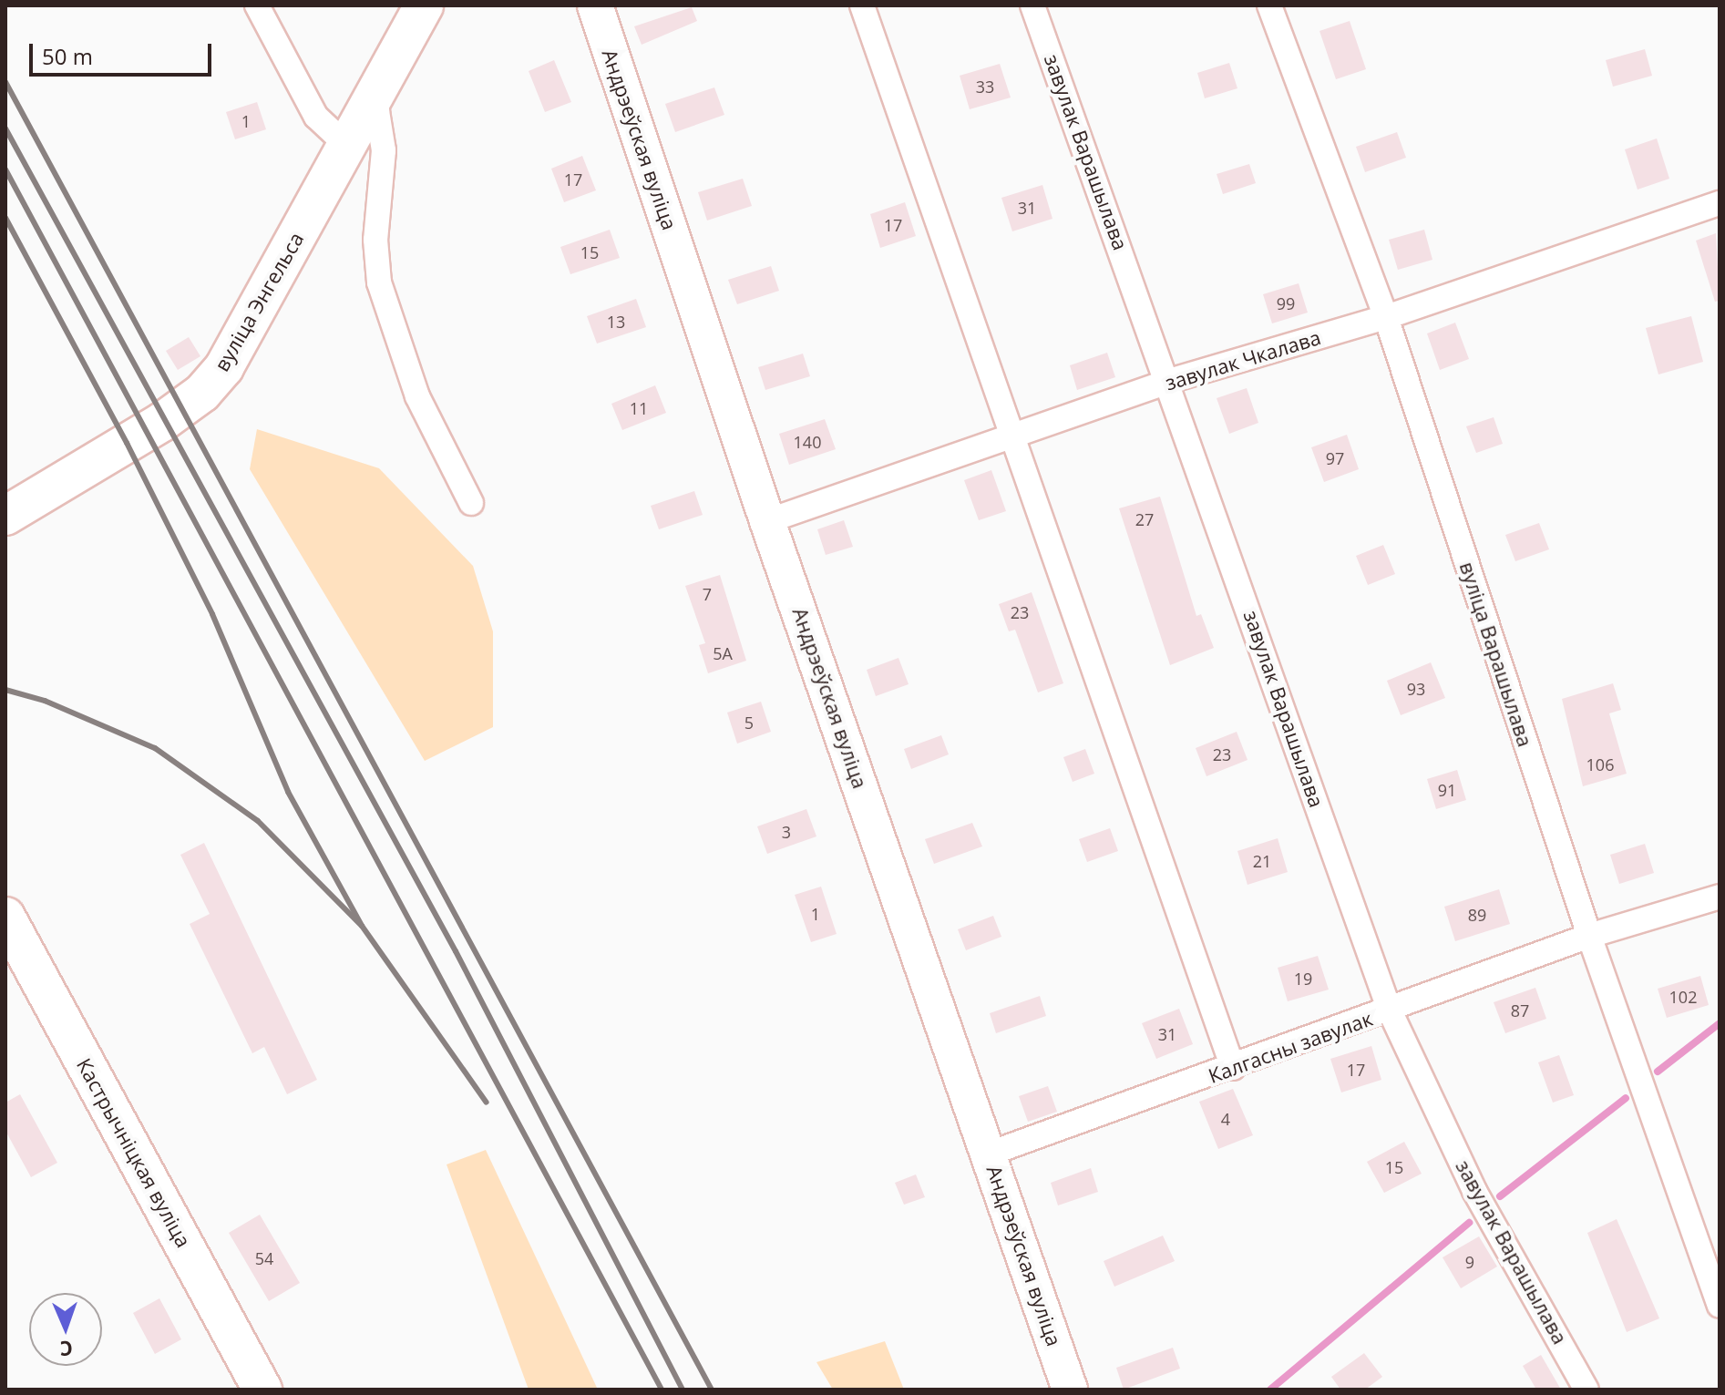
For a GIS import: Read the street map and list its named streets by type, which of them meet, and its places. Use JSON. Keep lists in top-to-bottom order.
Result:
{
  "streets": {
    "main road": ["Андрэеўская вуліца", "вуліца Энгельса", "Кастрычніцкая вуліца"],
    "street": [
      "завулак Варашылава",
      "завулак Чкалава",
      "вуліца Варашылава",
      "Калгасны завулак"
    ]
  },
  "crossings": [
    ["Андрэеўская вуліца", "завулак Чкалава"],
    ["Андрэеўская вуліца", "Калгасны завулак"],
    ["завулак Варашылава", "завулак Чкалава"],
    ["завулак Варашылава", "Калгасны завулак"],
    ["завулак Чкалава", "вуліца Варашылава"],
    ["вуліца Варашылава", "Калгасны завулак"]
  ],
  "house_numbers": [
    "33",
    "1",
    "17",
    "31",
    "17",
    "15",
    "99",
    "13",
    "11",
    "140",
    "97",
    "27",
    "7",
    "23",
    "5А",
    "93",
    "5",
    "23",
    "106",
    "91",
    "3",
    "21",
    "1",
    "89",
    "19",
    "102",
    "87",
    "31",
    "17",
    "4",
    "15",
    "54",
    "9"
  ],
  "scale_bar": "50 m",
  "north": "bottom"
}
